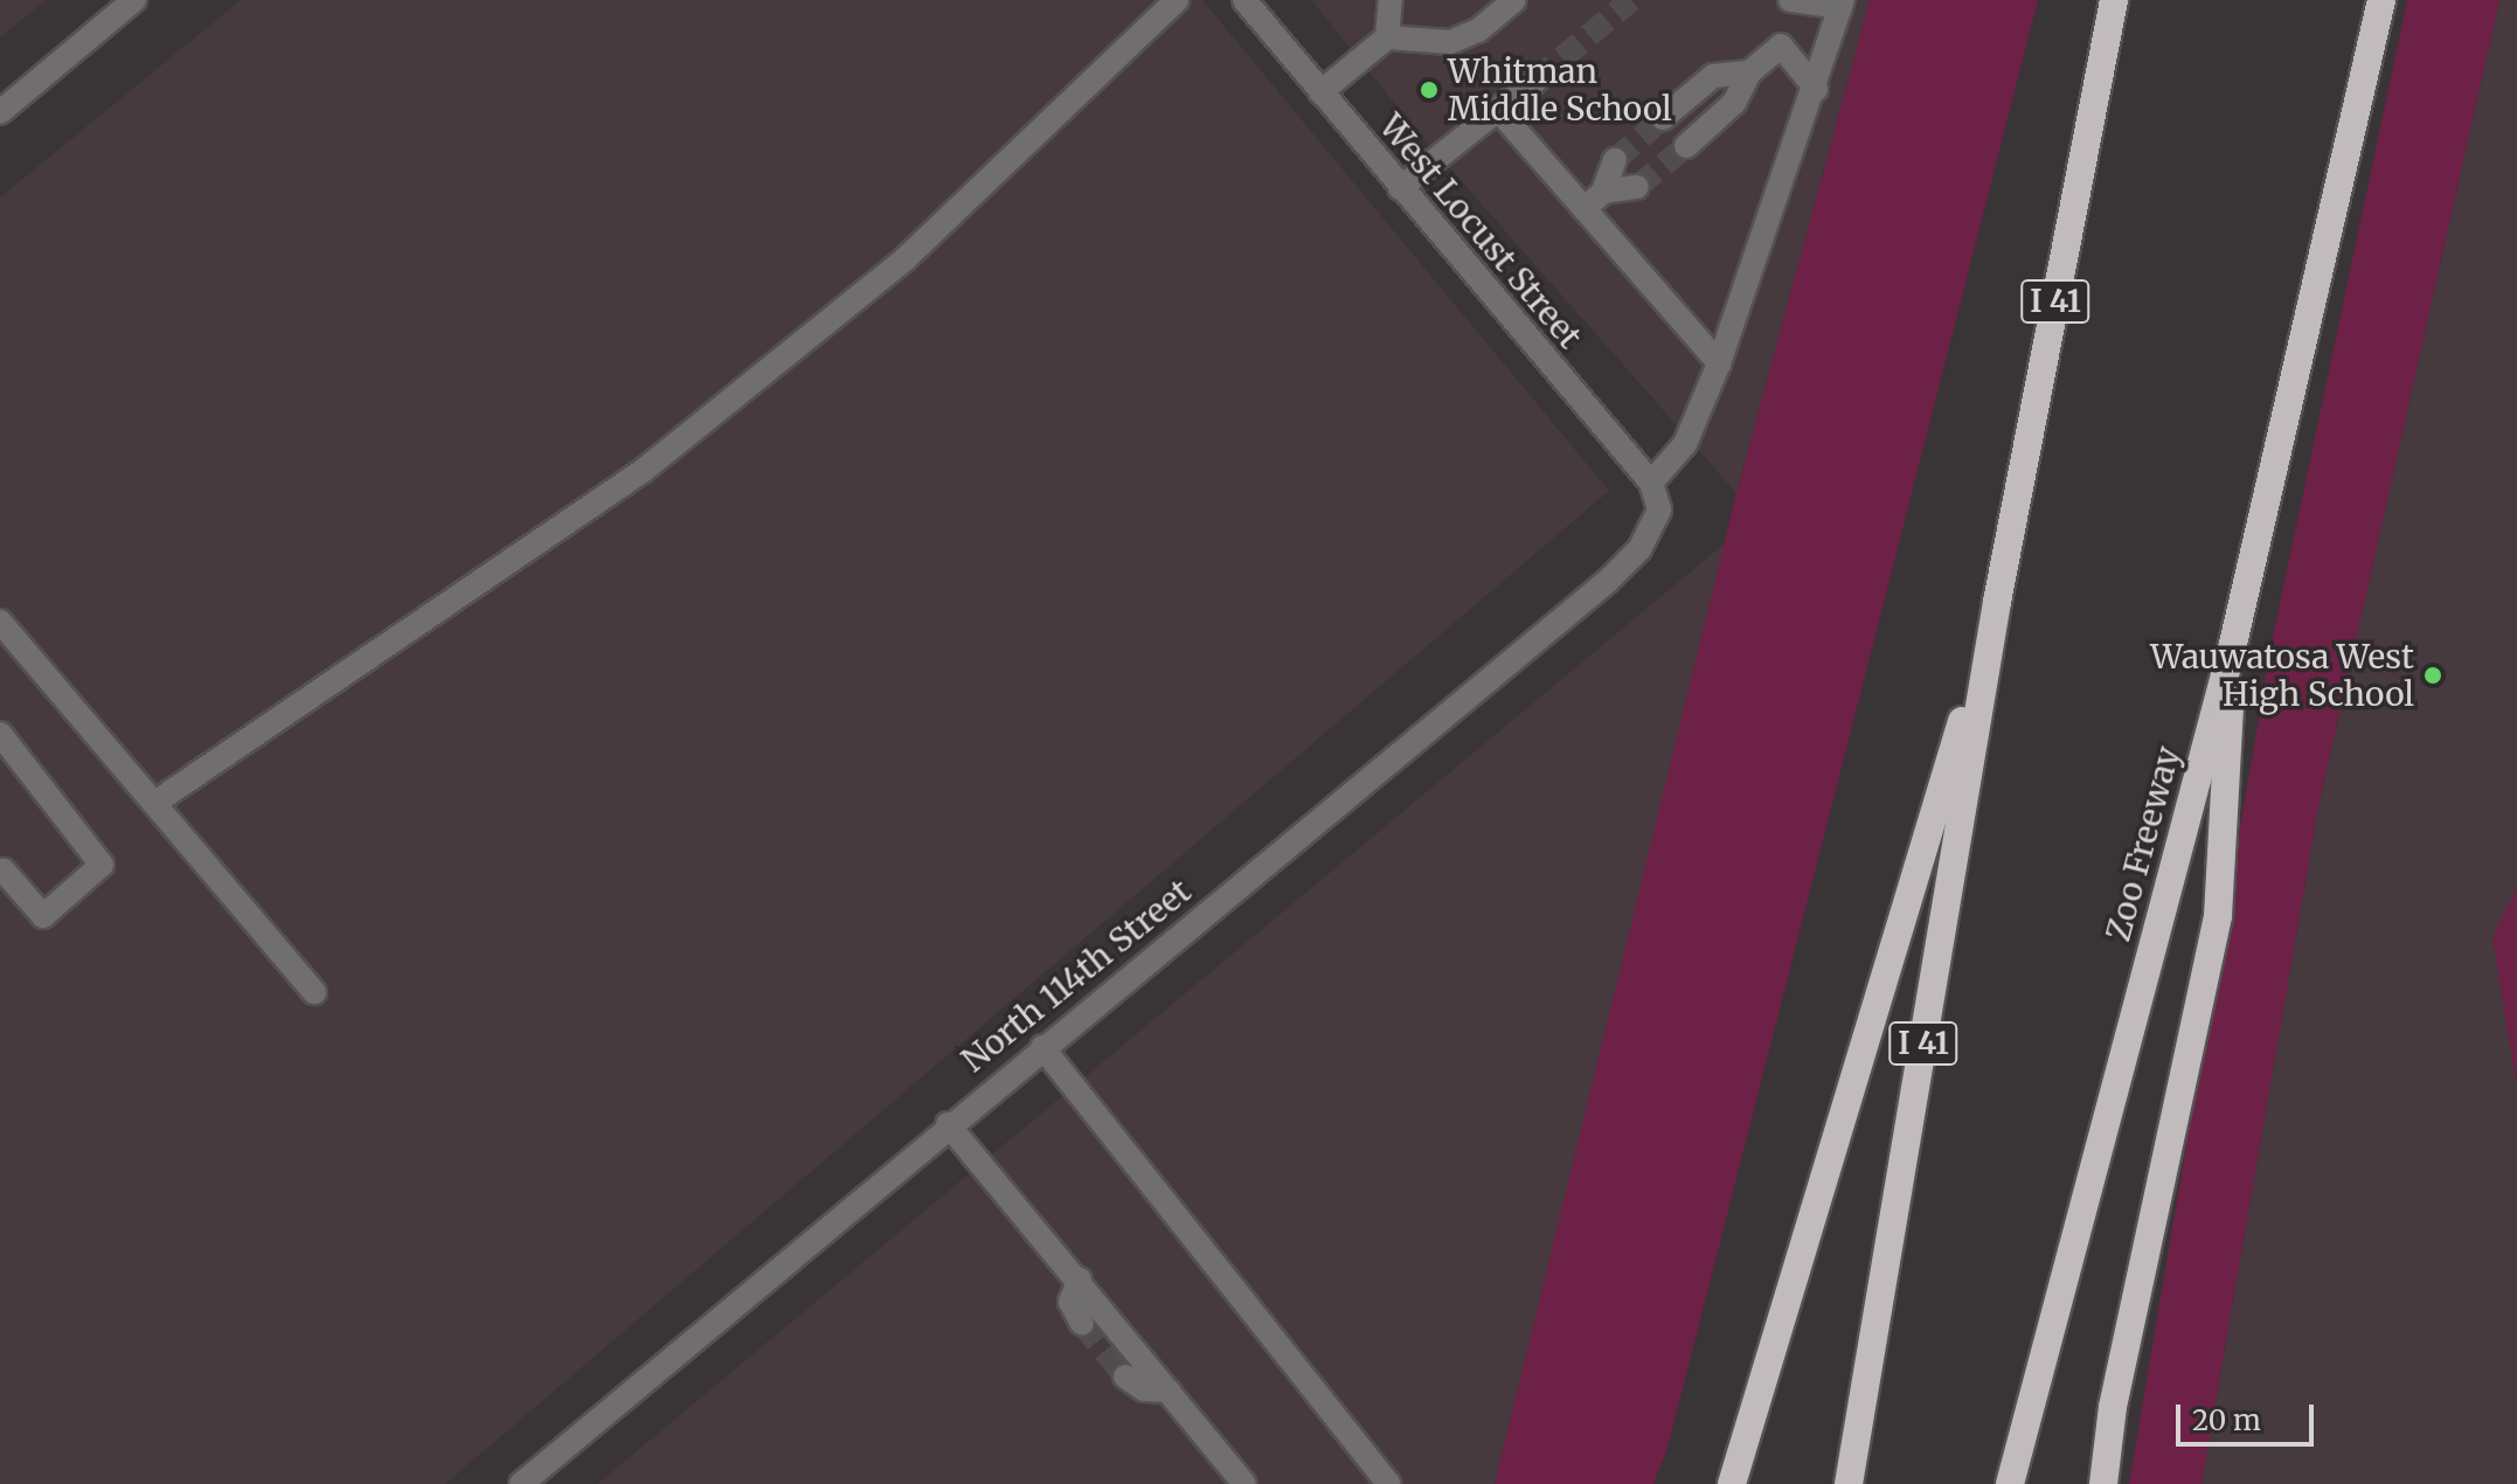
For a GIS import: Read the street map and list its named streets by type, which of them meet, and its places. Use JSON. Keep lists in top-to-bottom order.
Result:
{
  "streets": {
    "highway": ["I 41", "Zoo Freeway"],
    "street": ["West Locust Street", "North 114th Street"]
  },
  "crossings": [
    ["West Locust Street", "North 114th Street"]
  ],
  "places": ["Whitman Middle School", "Wauwatosa West High School"],
  "scale_bar": "20 m"
}
